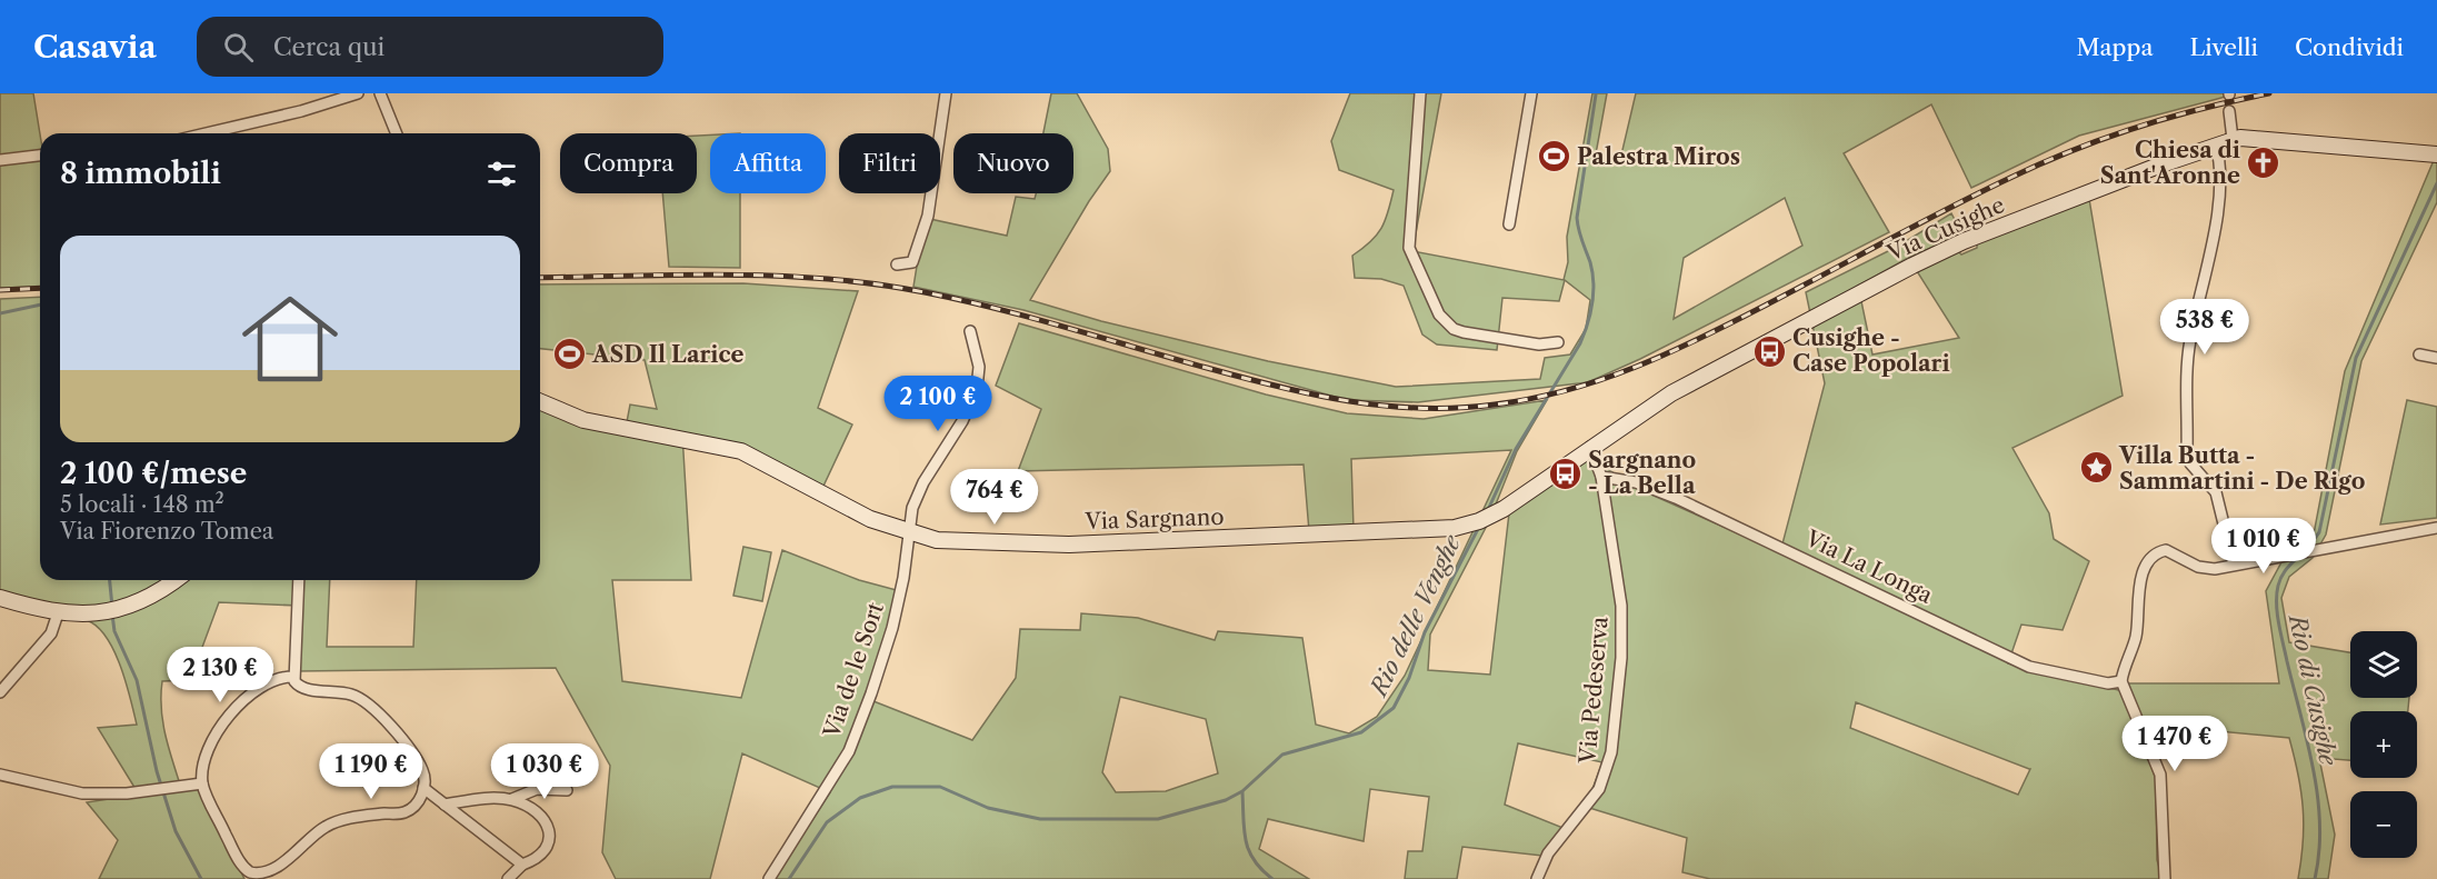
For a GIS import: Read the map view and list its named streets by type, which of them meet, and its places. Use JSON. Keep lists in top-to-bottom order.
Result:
{
  "streets": {
    "street": [
      "Via Cusighe",
      "Via Sargnano",
      "Via La Longa",
      "Via de le Sort",
      "Via Pedeserva"
    ]
  },
  "crossings": [
    ["Via Cusighe", "Via Sargnano"],
    ["Via Cusighe", "Via Pedeserva"],
    ["Via Sargnano", "Via de le Sort"],
    ["Via La Longa", "Via Pedeserva"]
  ],
  "water": ["Rio delle Venghe", "Rio di Cusighe"],
  "places": {
    "sports": ["Palestra Miros", "ASD Il Larice"],
    "church": ["Chiesa di Sant'Aronne"],
    "bus stop": ["Cusighe - Case Popolari", "Sargnano - La Bella"],
    "place": ["Villa Butta - Sammartini - De Rigo"]
  },
  "page": {
    "header": "Casavia",
    "search": "Cerca qui",
    "nav": ["Mappa", "Livelli", "Condividi"],
    "chip": [
      "Compra",
      "Affitta",
      "Filtri",
      "Nuovo"
    ],
    "heading": "8 immobili",
    "list": [
      {
        "name": "2 100 €/mese",
        "note": "5 locali · 148 m² · Via Fiorenzo Tomea"
      }
    ],
    "price": [
      "538 €",
      "2 100 €",
      "764 €",
      "1 010 €",
      "2 130 €",
      "1 470 €",
      "1 190 €",
      "1 030 €"
    ],
    "map_buttons": ["+", "−"]
  }
}
